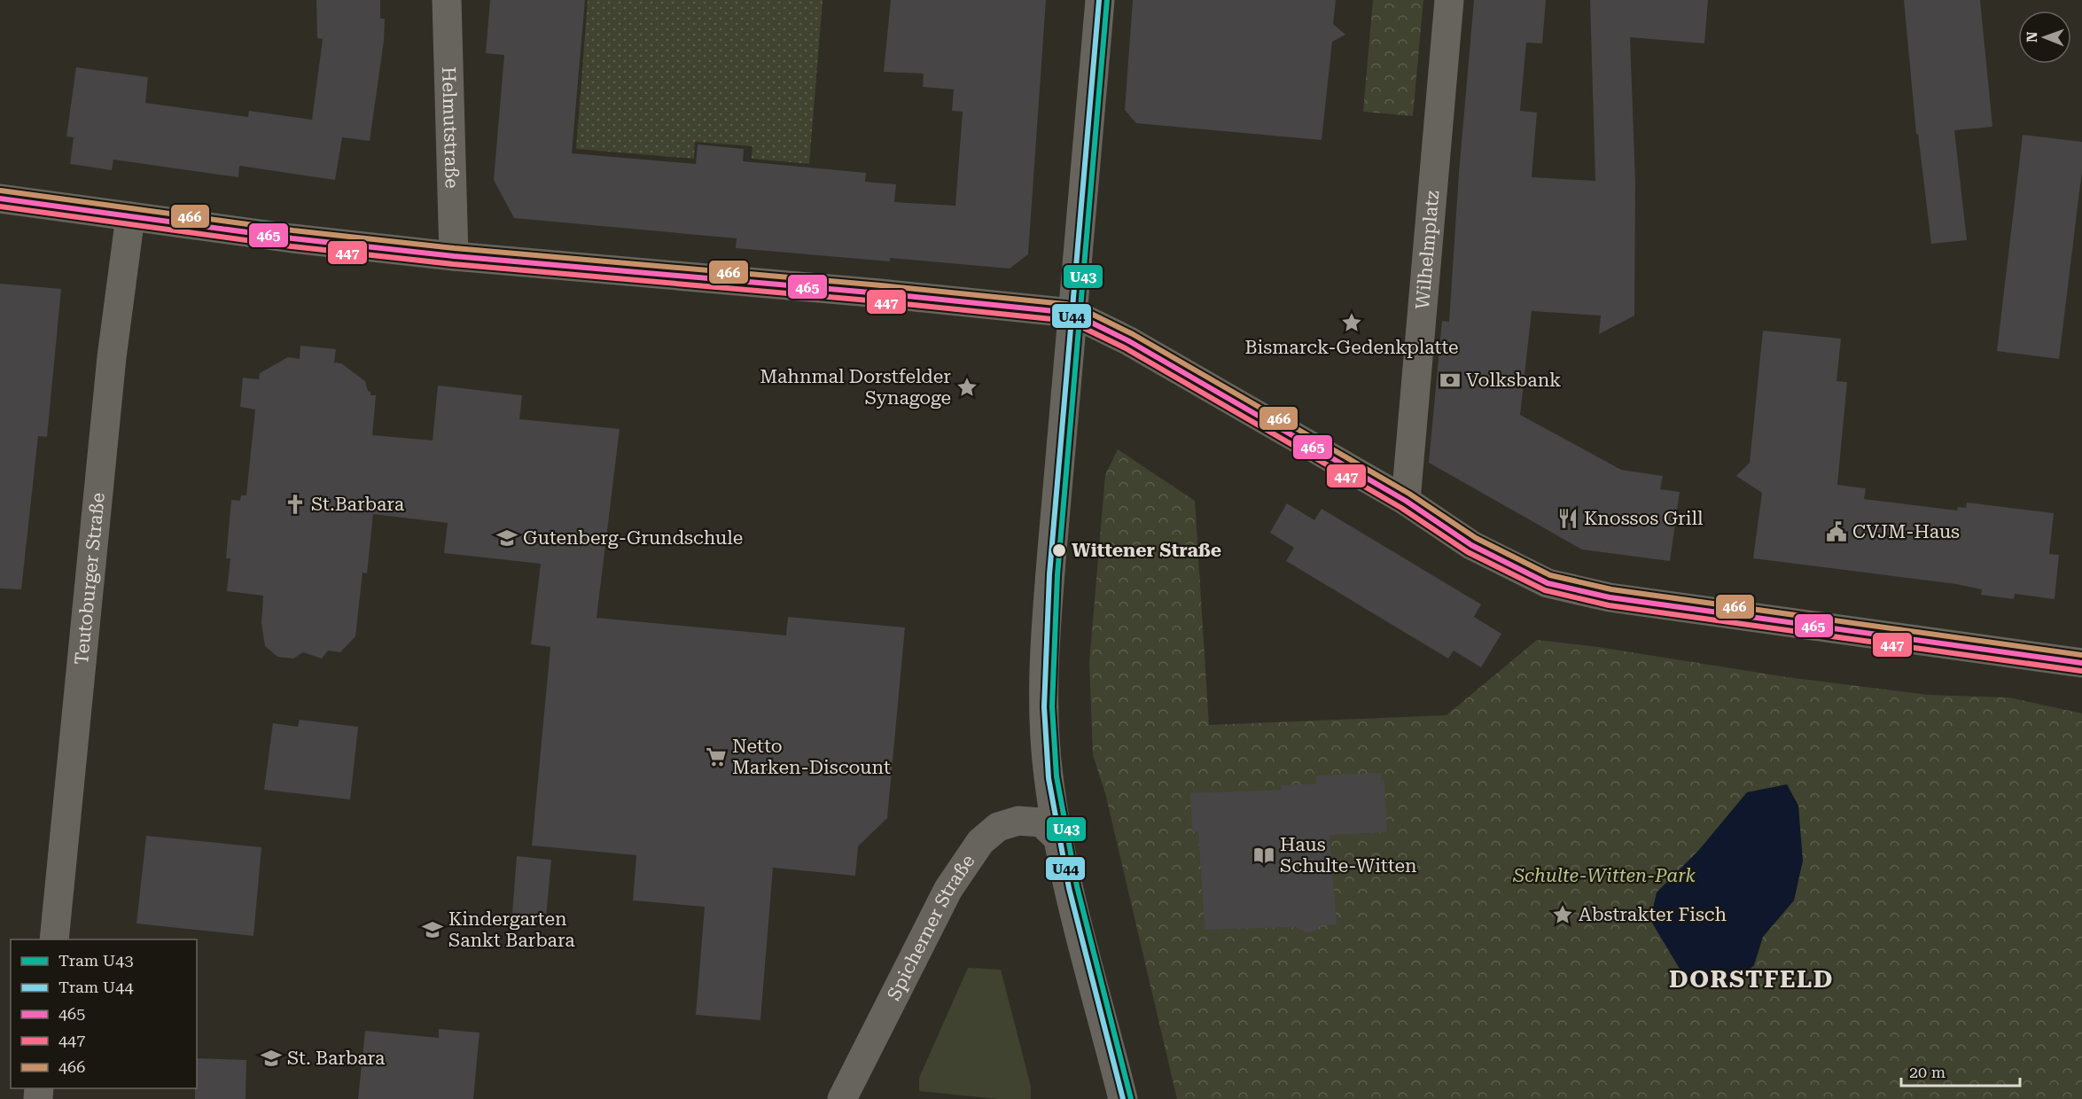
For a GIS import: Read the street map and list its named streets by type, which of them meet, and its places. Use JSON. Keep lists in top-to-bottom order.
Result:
{
  "streets": {
    "street": [
      "Helmutstraße",
      "Wilhelmplatz",
      "Teutoburger Straße",
      "Spicherner Straße"
    ]
  },
  "districts": ["DORSTFELD"],
  "parks": ["Schulte-Witten-Park"],
  "places": {
    "place": ["Bismarck-Gedenkplatte", "Mahnmal Dorstfelder Synagoge", "Abstrakter Fisch"],
    "bank": ["Volksbank"],
    "church": ["St.Barbara"],
    "restaurant": ["Knossos Grill"],
    "public building": ["CVJM-Haus"],
    "school or university": ["Gutenberg-Grundschule", "Kindergarten Sankt Barbara", "St. Barbara"],
    "other": ["Wittener Straße"],
    "supermarket": ["Netto Marken-Discount"],
    "library": ["Haus Schulte-Witten"]
  },
  "lines": [
    "tram line U43",
    "tram line U44",
    "transit line 466",
    "transit line 465",
    "transit line 447"
  ],
  "legend": [
    "Tram U43",
    "Tram U44",
    "465",
    "447",
    "466"
  ],
  "scale_bar": "20 m",
  "north": "left"
}
